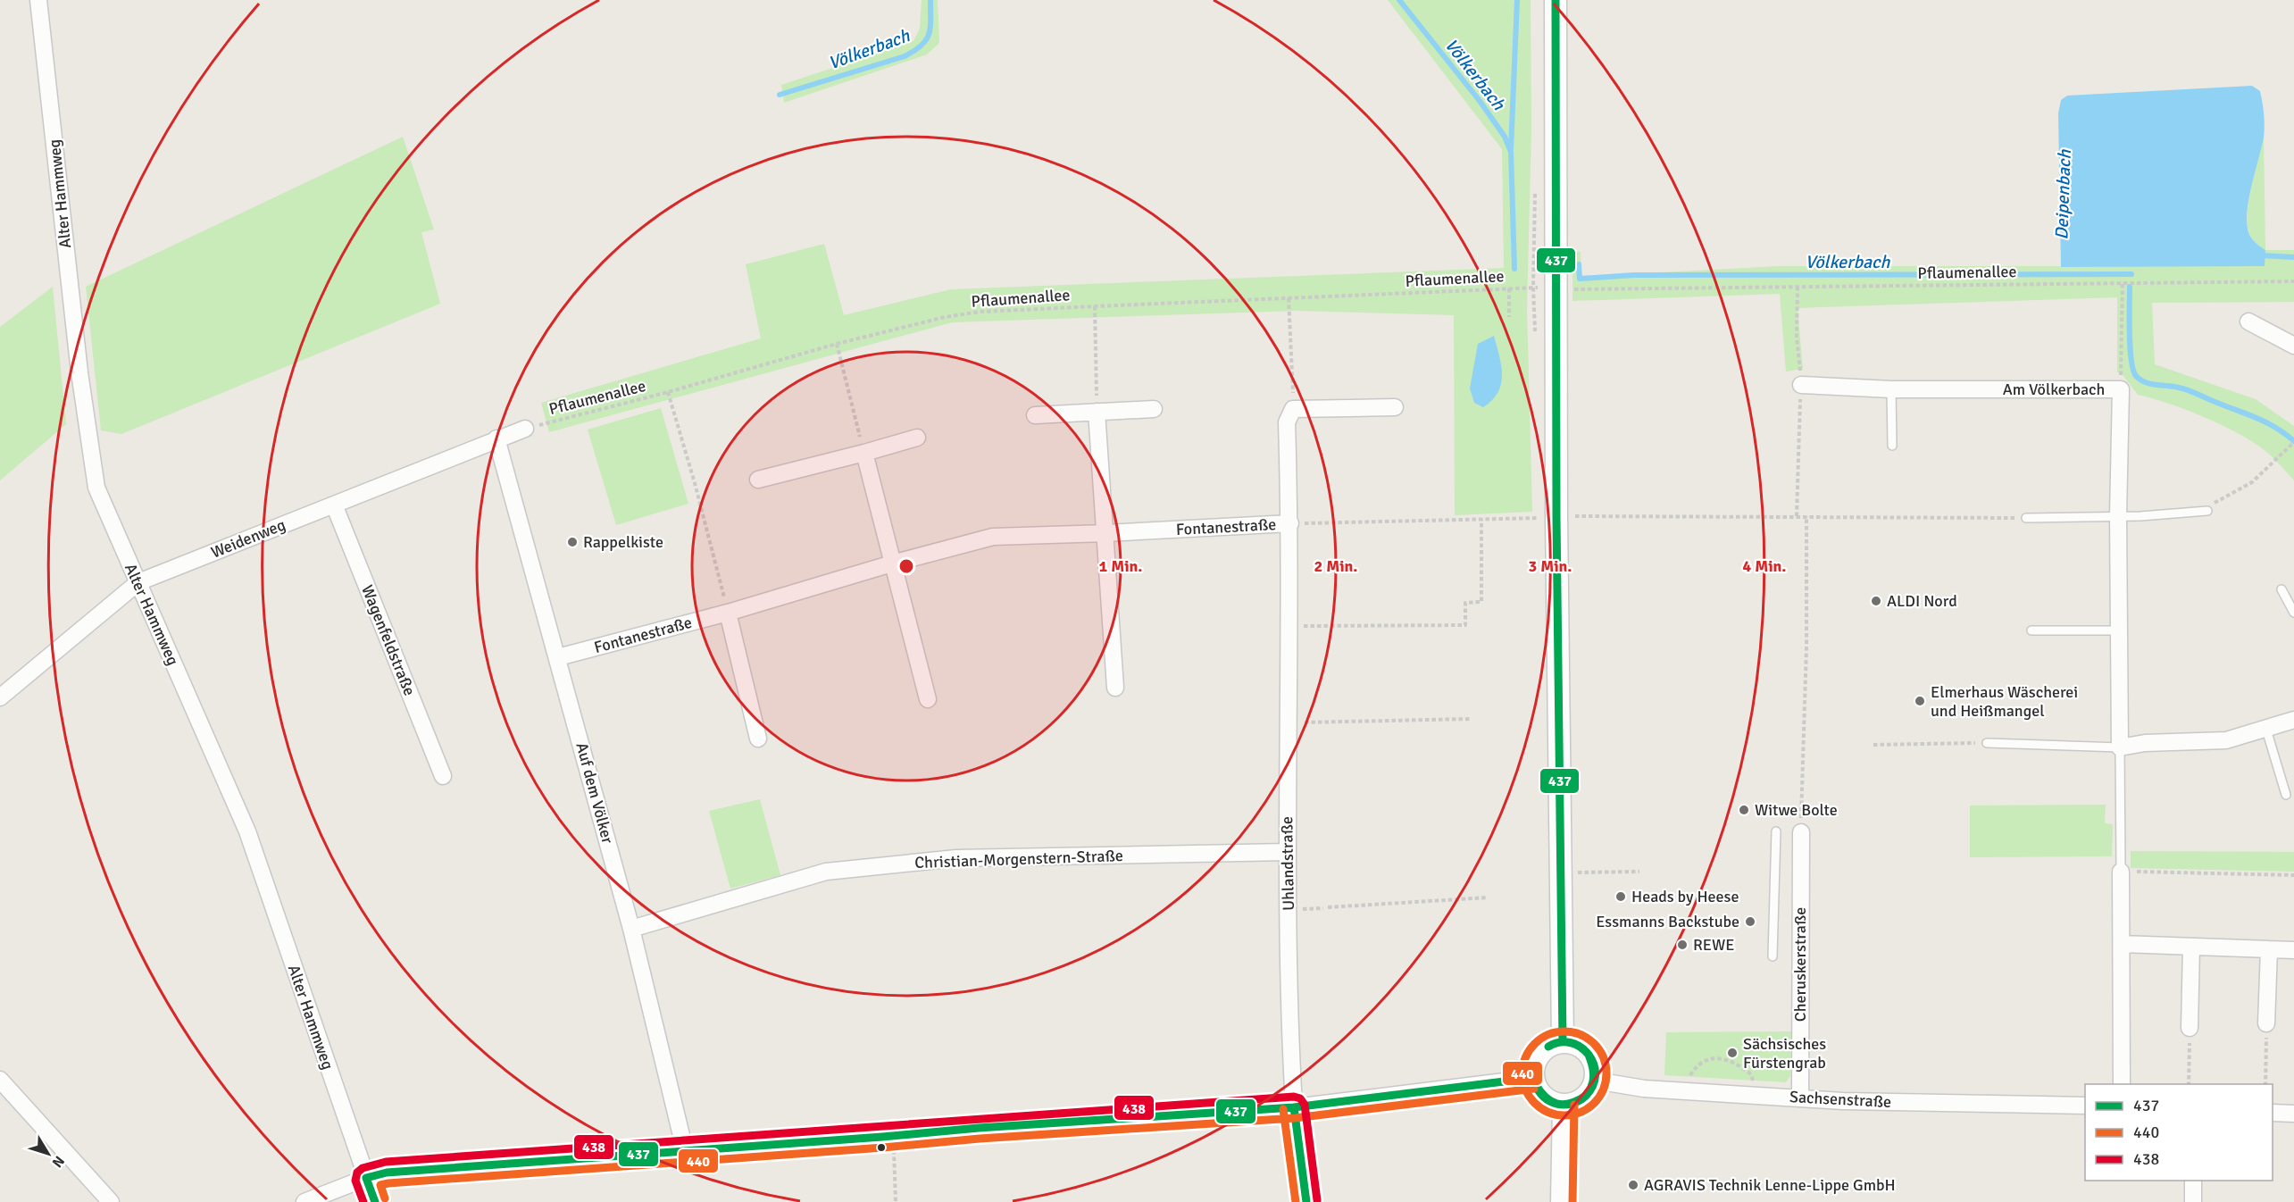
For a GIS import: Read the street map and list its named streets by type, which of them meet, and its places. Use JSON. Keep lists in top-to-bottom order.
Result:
{
  "streets": {
    "street": [
      "Alter Hammweg",
      "Am Völkerbach",
      "Fontanestraße",
      "Weidenweg",
      "Wagenfeldstraße",
      "Auf dem Völker",
      "Christian-Morgenstern-Straße",
      "Uhlandstraße",
      "Cheruskerstraße",
      "Sachsenstraße"
    ],
    "path": ["Pflaumenallee"]
  },
  "crossings": [
    ["Alter Hammweg", "Weidenweg"],
    ["Pflaumenallee", "Weidenweg"],
    ["Fontanestraße", "Auf dem Völker"],
    ["Fontanestraße", "Uhlandstraße"],
    ["Weidenweg", "Wagenfeldstraße"],
    ["Weidenweg", "Auf dem Völker"],
    ["Auf dem Völker", "Christian-Morgenstern-Straße"],
    ["Christian-Morgenstern-Straße", "Uhlandstraße"],
    ["Cheruskerstraße", "Sachsenstraße"]
  ],
  "water": ["Völkerbach", "Deipenbach"],
  "places": [
    "Rappelkiste",
    "ALDI Nord",
    "Elmerhaus Wäscherei und Heißmangel",
    "Witwe Bolte",
    "Heads by Heese",
    "Essmanns Backstube",
    "REWE",
    "Sächsisches Fürstengrab",
    "AGRAVIS Technik Lenne-Lippe GmbH"
  ],
  "lines": ["transit line 437", "transit line 440", "transit line 438"],
  "legend": ["437", "440", "438"],
  "north": "bottom right",
  "rings": [
    "1 Min.",
    "2 Min.",
    "3 Min.",
    "4 Min."
  ]
}
